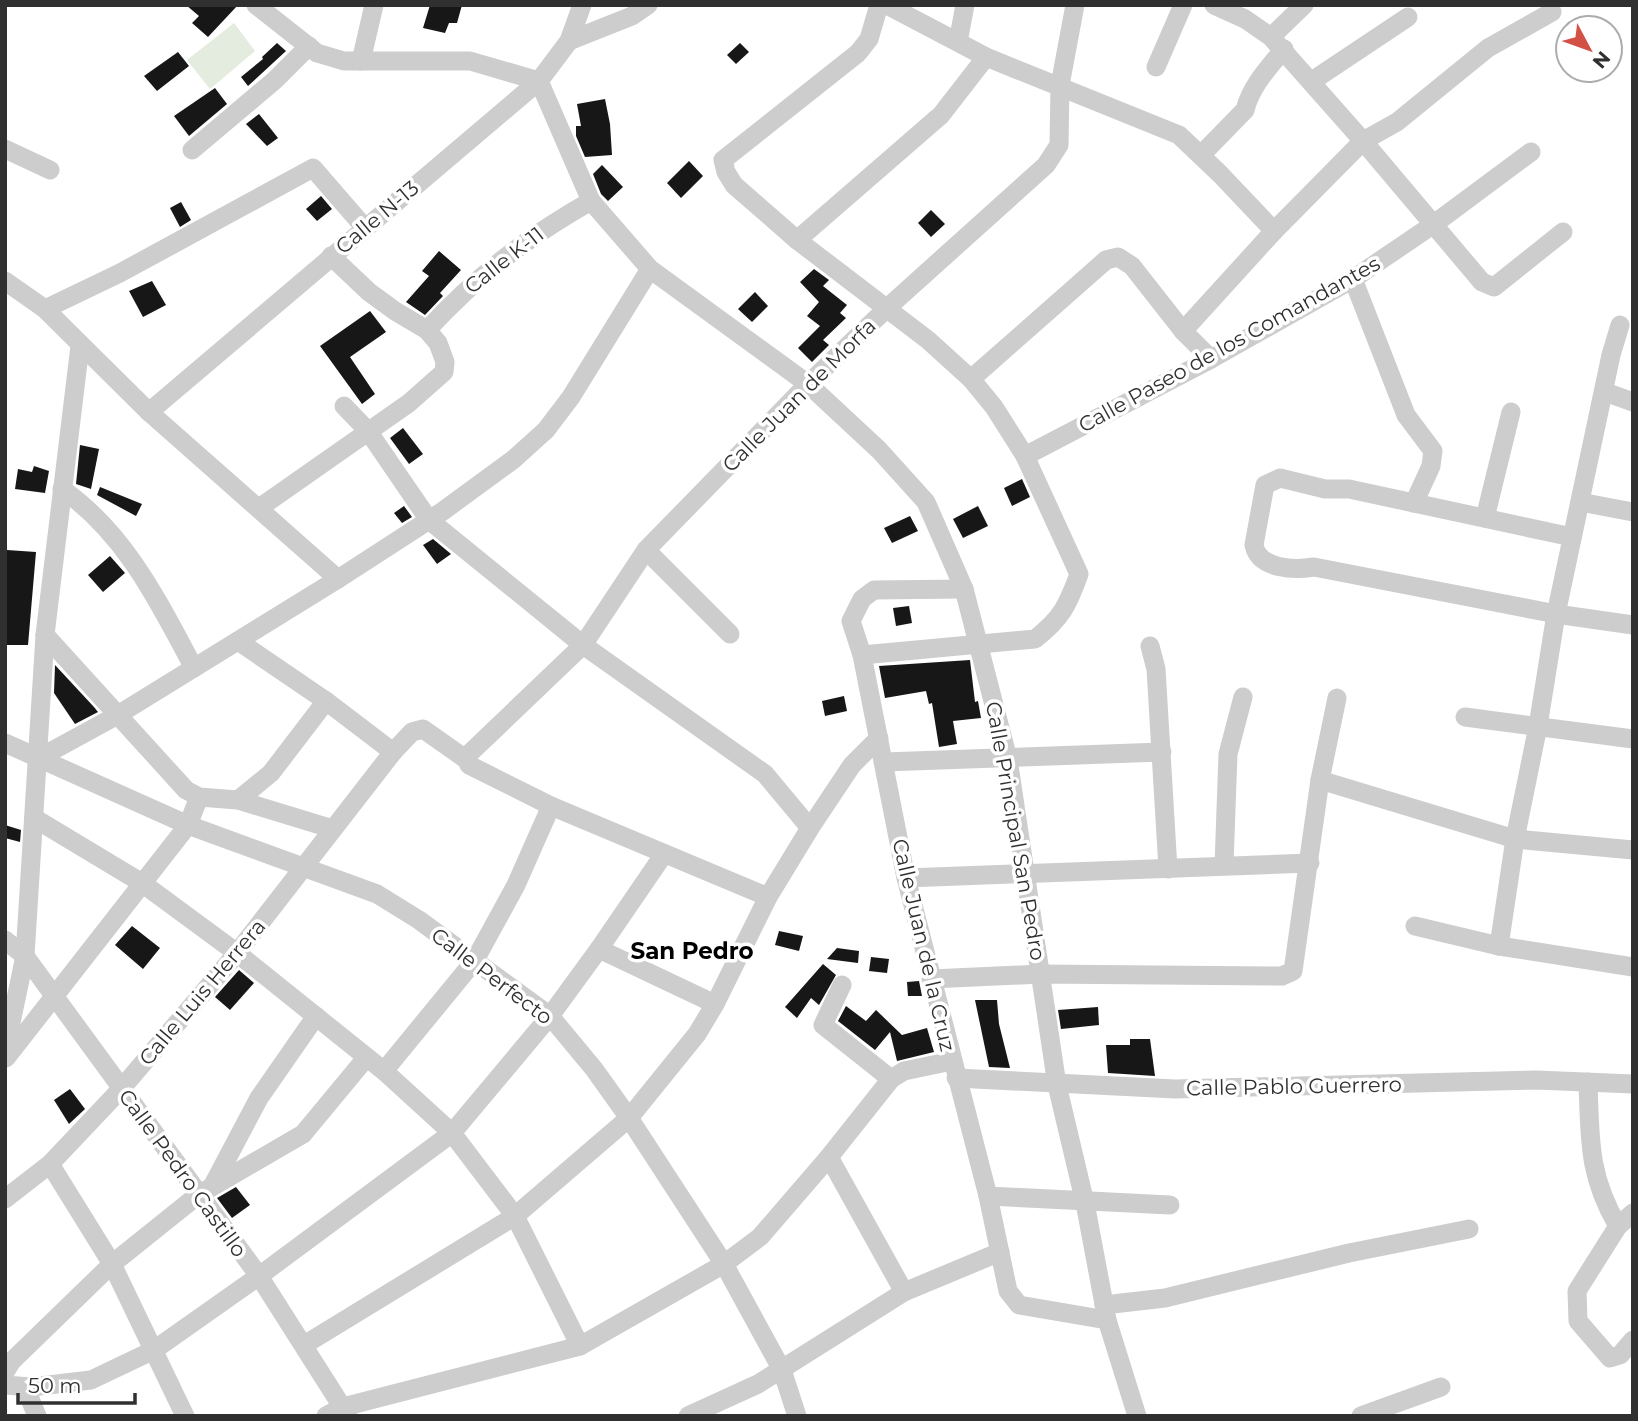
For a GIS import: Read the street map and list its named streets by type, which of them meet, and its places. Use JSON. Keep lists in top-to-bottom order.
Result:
{
  "streets": {
    "street": [
      "Calle N-13",
      "Calle K-11",
      "Calle Paseo de los Comandantes",
      "Calle Juan de Morfa",
      "Calle Principal San Pedro",
      "Calle Juan de la Cruz",
      "Calle Perfecto",
      "Calle Luis Herrera",
      "Calle Pablo Guerrero",
      "Calle Pedro Castillo"
    ]
  },
  "crossings": [
    ["Calle N-13", "Calle Principal San Pedro"],
    ["Calle K-11", "Calle Principal San Pedro"],
    ["Calle Juan de Morfa", "Calle Principal San Pedro"],
    ["Calle Juan de Morfa", "Calle Luis Herrera"],
    ["Calle Principal San Pedro", "Calle Juan de la Cruz"],
    ["Calle Principal San Pedro", "Calle Pablo Guerrero"],
    ["Calle Juan de la Cruz", "Calle Pablo Guerrero"],
    ["Calle Perfecto", "Calle Luis Herrera"],
    ["Calle Luis Herrera", "Calle Pedro Castillo"]
  ],
  "districts": ["San Pedro"],
  "scale_bar": "50 m",
  "north": "bottom right"
}
